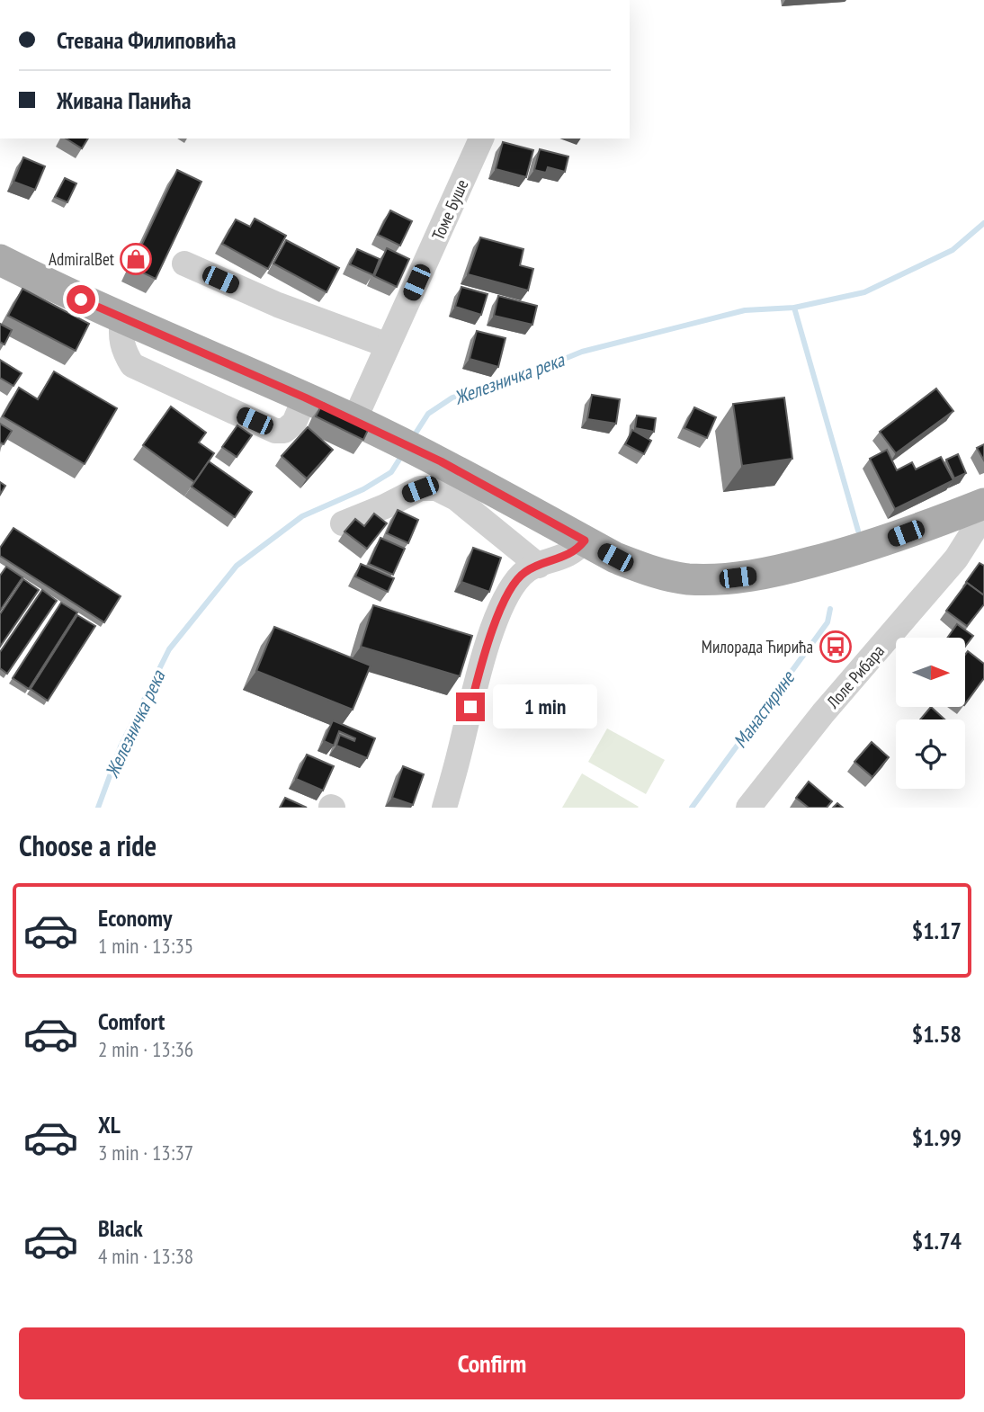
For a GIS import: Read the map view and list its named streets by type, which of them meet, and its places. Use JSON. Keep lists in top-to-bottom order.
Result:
{
  "streets": {
    "street": ["Томе Буше", "Лоле Рибара"]
  },
  "water": ["Железничка река", "Манастирине"],
  "places": {
    "shop": ["AdmiralBet"],
    "bus stop": ["Милорада Ћирића"]
  },
  "north": "right",
  "page": {
    "banner": ["Стевана Филиповића", "Живана Панића"],
    "bubble": "1 min",
    "heading": "Choose a ride",
    "list": [
      {
        "name": "Economy",
        "note": "1 min · 13:35",
        "value": "$1.17"
      },
      {
        "name": "Comfort",
        "note": "2 min · 13:36",
        "value": "$1.58"
      },
      {
        "name": "XL",
        "note": "3 min · 13:37",
        "value": "$1.99"
      },
      {
        "name": "Black",
        "note": "4 min · 13:38",
        "value": "$1.74"
      }
    ],
    "buttons": "Confirm"
  }
}
